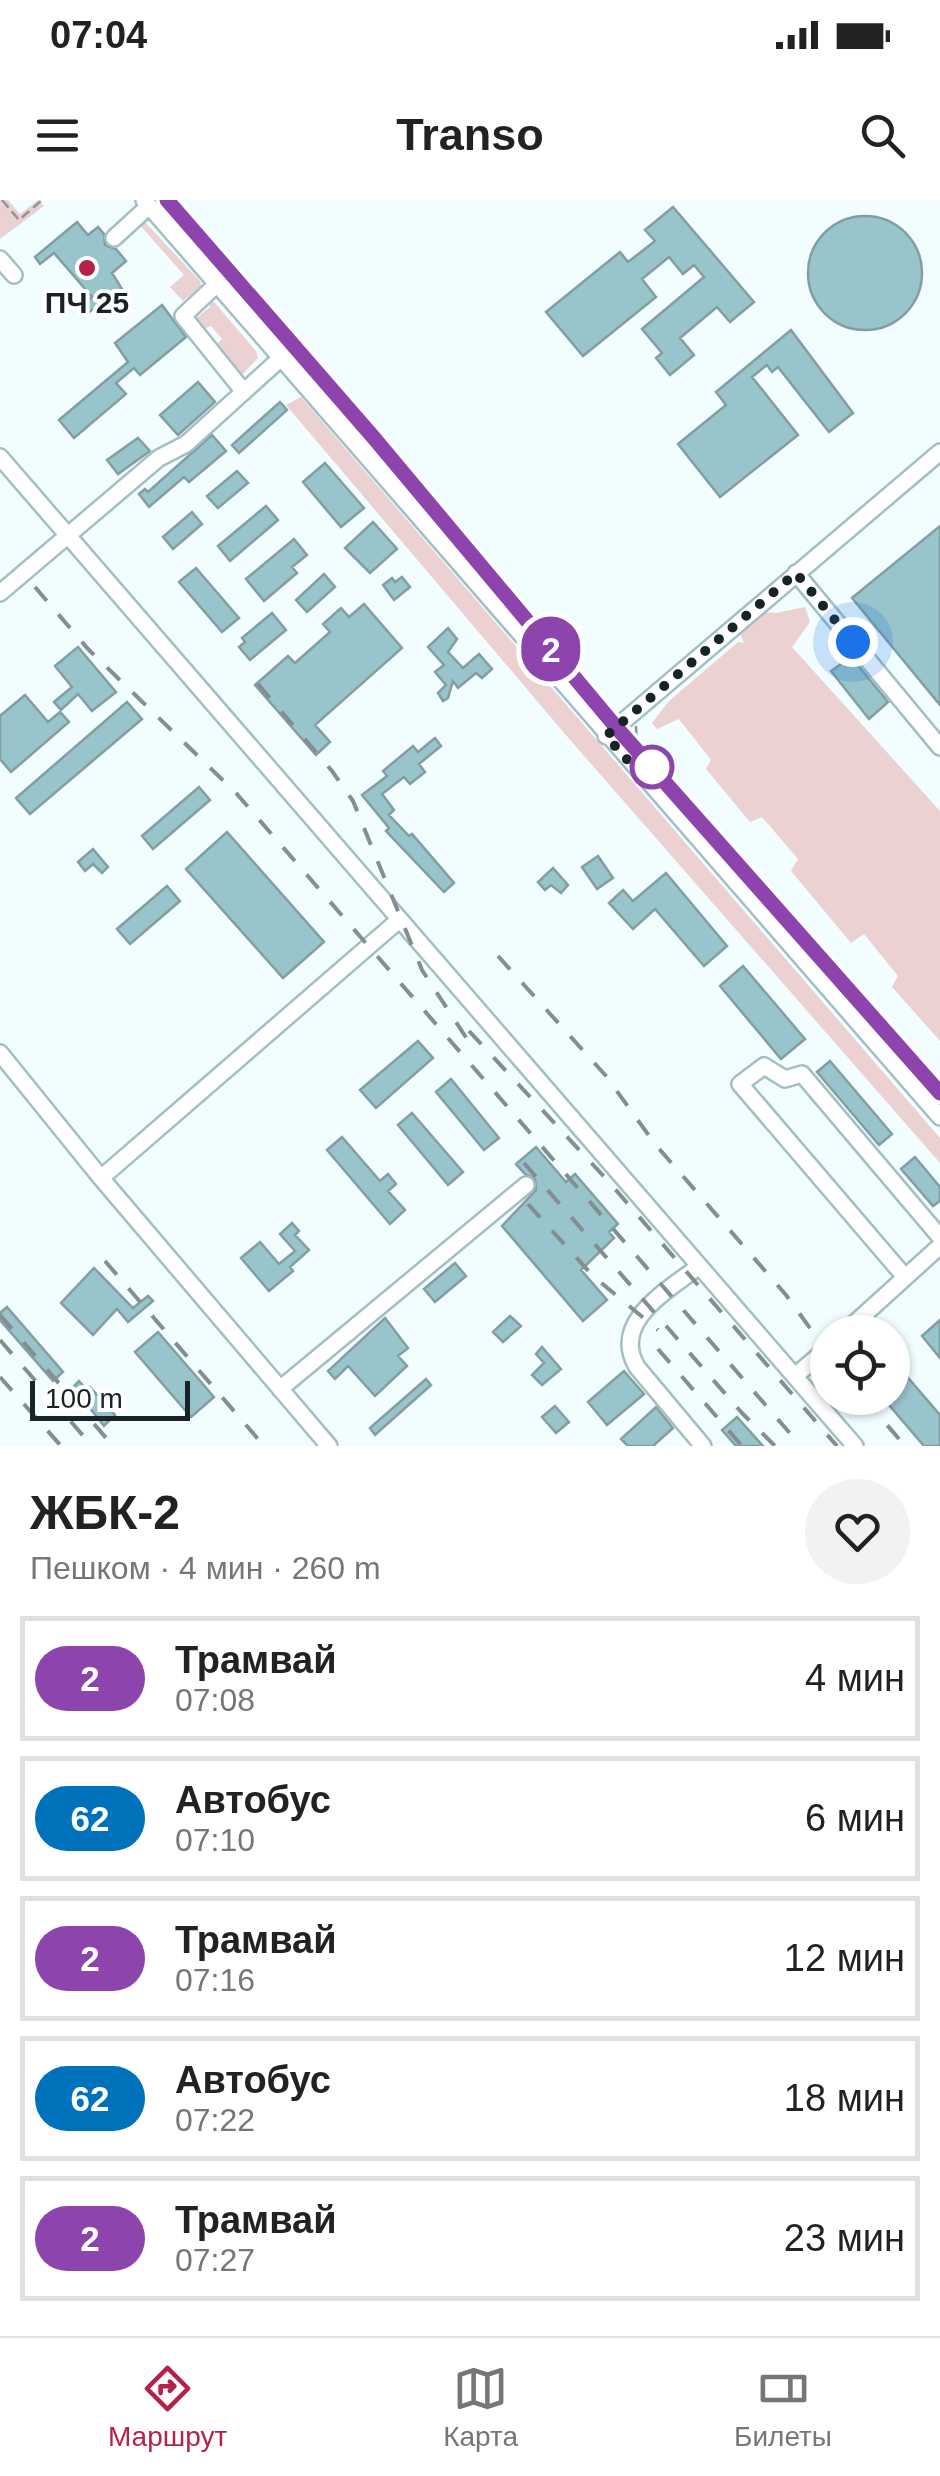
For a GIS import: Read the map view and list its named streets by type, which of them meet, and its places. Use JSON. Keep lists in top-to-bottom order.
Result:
{
  "places": ["ПЧ 25"],
  "lines": ["tram line 2"],
  "scale_bar": "100 m",
  "page": {
    "status": "07:04",
    "header": "Transo",
    "on_map": "2",
    "scale": "100 m",
    "heading": ["ЖБК-2", "Пешком · 4 мин · 260 m"],
    "list": [
      {
        "mark": "2",
        "name": "Трамвай",
        "note": "07:08",
        "value": "4 мин"
      },
      {
        "mark": "62",
        "name": "Автобус",
        "note": "07:10",
        "value": "6 мин"
      },
      {
        "mark": "2",
        "name": "Трамвай",
        "note": "07:16",
        "value": "12 мин"
      },
      {
        "mark": "62",
        "name": "Автобус",
        "note": "07:22",
        "value": "18 мин"
      },
      {
        "mark": "2",
        "name": "Трамвай",
        "note": "07:27",
        "value": "23 мин"
      }
    ],
    "tabs": ["Маршрут", "Карта", "Билеты"]
  }
}
